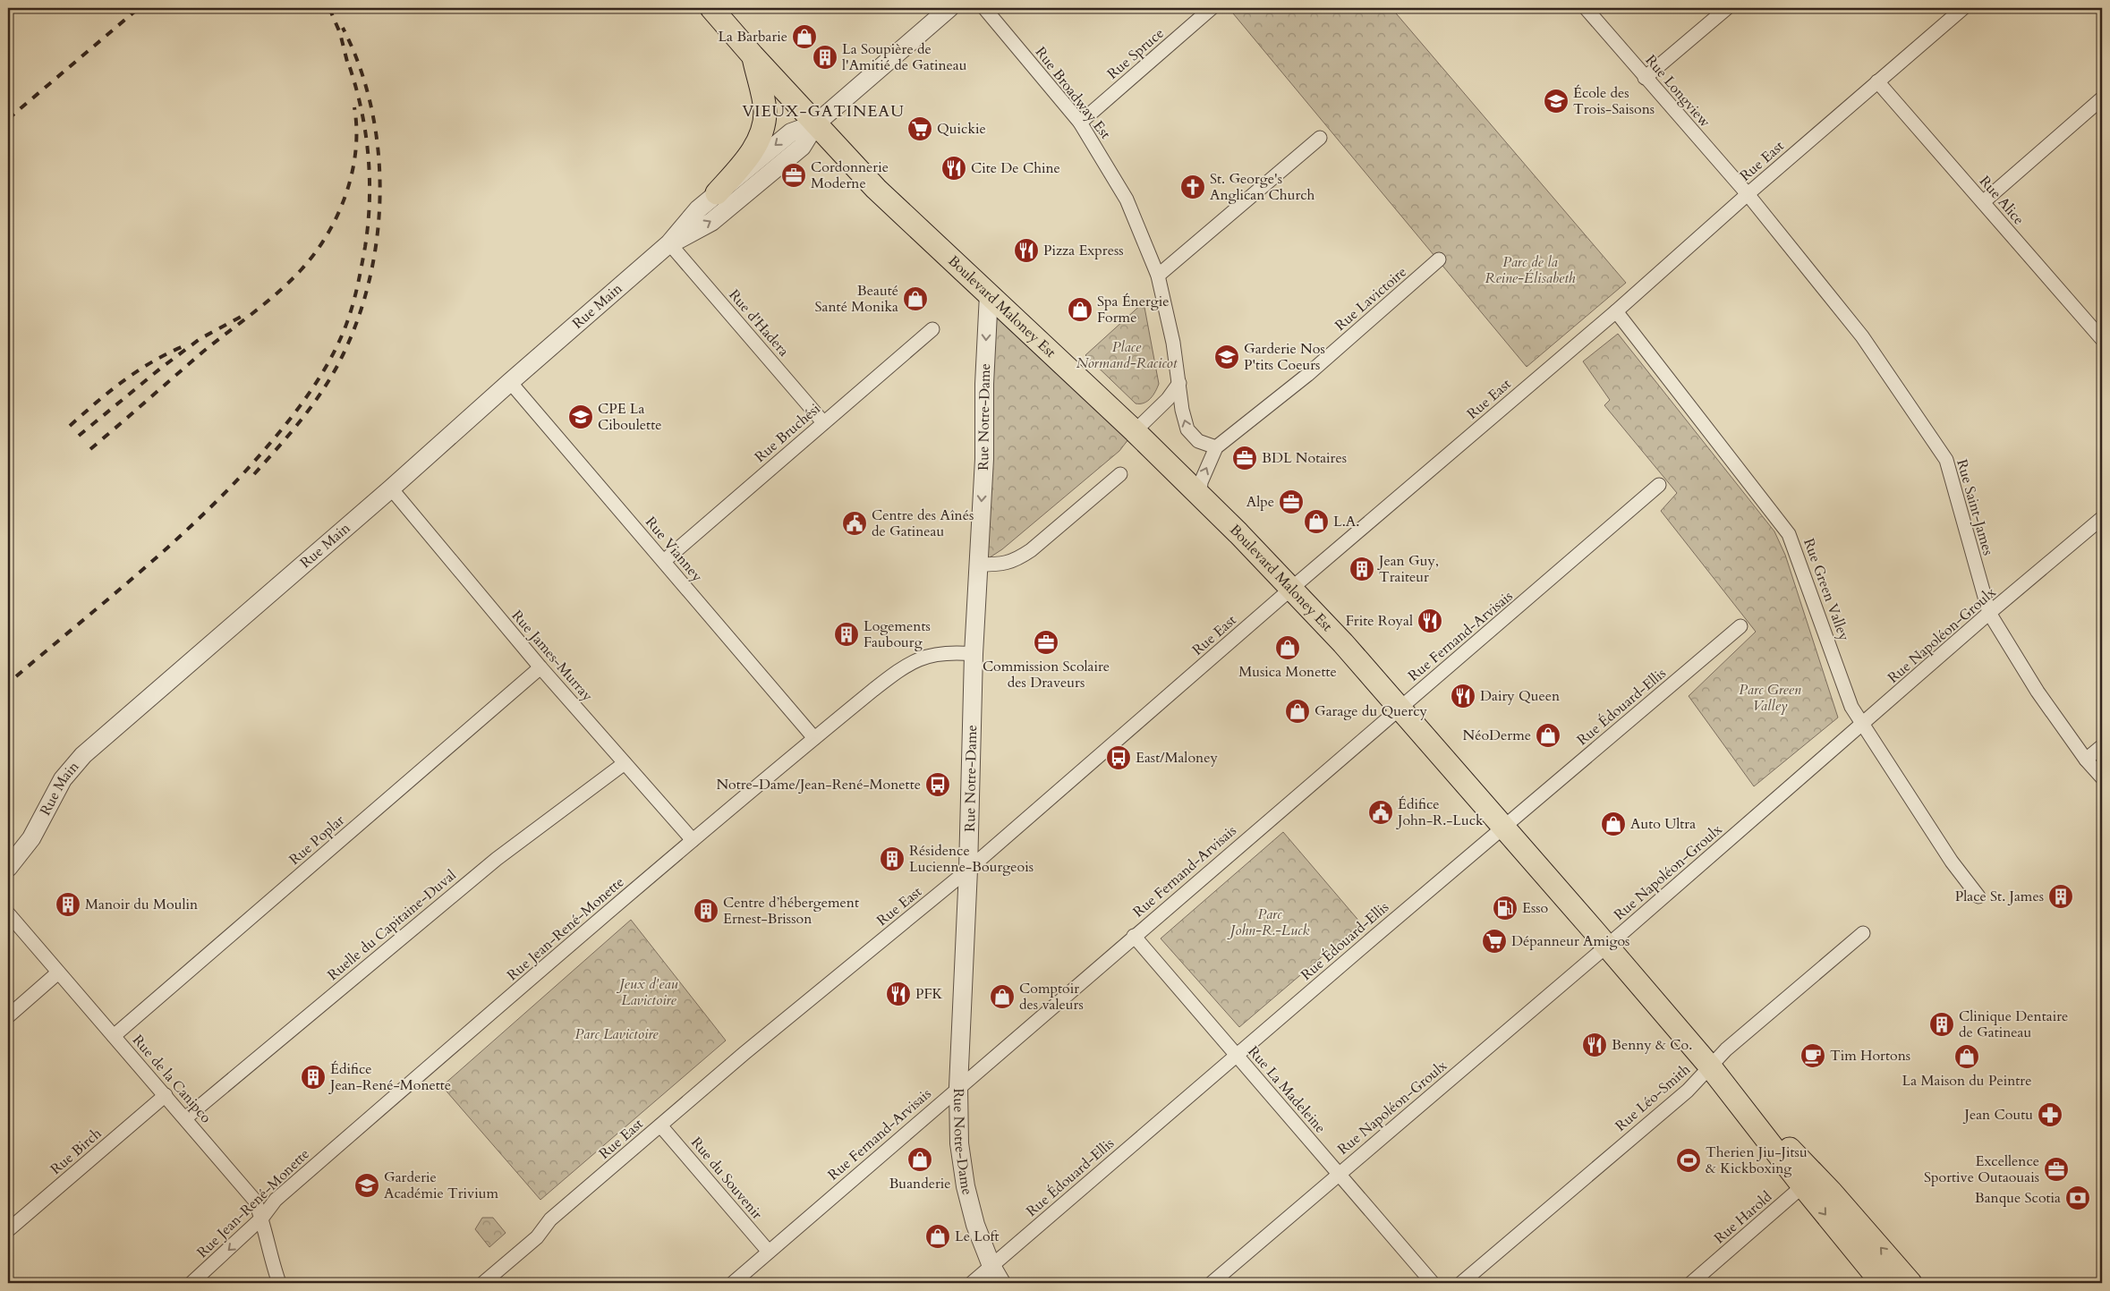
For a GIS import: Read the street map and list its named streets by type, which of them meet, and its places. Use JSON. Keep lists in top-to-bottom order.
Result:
{
  "streets": {
    "main road": ["Boulevard Maloney Est"],
    "street": [
      "Rue Spruce",
      "Rue Longview",
      "Rue Broadway Est",
      "Rue East",
      "Rue Alice",
      "Rue Lavictoire",
      "Rue Main",
      "Rue d'Hadera",
      "Rue Notre-Dame",
      "Rue Bruchési",
      "Rue Saint-James",
      "Rue Vianney",
      "Rue Green Valley",
      "Rue Napoléon-Groulx",
      "Rue Fernand-Arvisais",
      "Rue James-Murray",
      "Rue Édouard-Ellis",
      "Rue Poplar",
      "Ruelle du Capitaine-Duval",
      "Rue Jean-René-Monette",
      "Rue de la Canipco",
      "Rue La Madeleine",
      "Rue Léo-Smith",
      "Rue Birch",
      "Rue du Souvenir",
      "Rue Harold"
    ]
  },
  "crossings": [
    ["Rue Spruce", "Rue Broadway Est"],
    ["Rue Longview", "Rue East"],
    ["Rue Longview", "Rue Saint-James"],
    ["Rue Broadway Est", "Rue Lavictoire"],
    ["Rue East", "Rue Alice"],
    ["Rue East", "Boulevard Maloney Est"],
    ["Rue East", "Rue Notre-Dame"],
    ["Rue East", "Rue Saint-James"],
    ["Rue East", "Rue Green Valley"],
    ["Rue East", "Rue du Souvenir"],
    ["Rue Lavictoire", "Boulevard Maloney Est"],
    ["Rue Main", "Boulevard Maloney Est"],
    ["Rue Main", "Rue d'Hadera"],
    ["Rue Main", "Rue Vianney"],
    ["Rue Main", "Rue James-Murray"],
    ["Boulevard Maloney Est", "Rue Notre-Dame"],
    ["Boulevard Maloney Est", "Rue Napoléon-Groulx"],
    ["Boulevard Maloney Est", "Rue Fernand-Arvisais"],
    ["Boulevard Maloney Est", "Rue Édouard-Ellis"],
    ["Boulevard Maloney Est", "Rue Léo-Smith"],
    ["Boulevard Maloney Est", "Rue Harold"],
    ["Rue d'Hadera", "Rue Bruchési"],
    ["Rue Notre-Dame", "Rue Fernand-Arvisais"],
    ["Rue Notre-Dame", "Rue Édouard-Ellis"],
    ["Rue Notre-Dame", "Rue Jean-René-Monette"],
    ["Rue Bruchési", "Rue Vianney"],
    ["Rue Saint-James", "Rue Napoléon-Groulx"],
    ["Rue Vianney", "Rue Jean-René-Monette"],
    ["Rue Green Valley", "Rue Napoléon-Groulx"],
    ["Rue Napoléon-Groulx", "Rue La Madeleine"],
    ["Rue Fernand-Arvisais", "Rue La Madeleine"],
    ["Rue Fernand-Arvisais", "Rue du Souvenir"],
    ["Rue James-Murray", "Rue Poplar"],
    ["Rue James-Murray", "Ruelle du Capitaine-Duval"],
    ["Rue James-Murray", "Rue Jean-René-Monette"],
    ["Rue Édouard-Ellis", "Rue La Madeleine"],
    ["Rue Poplar", "Rue de la Canipco"],
    ["Ruelle du Capitaine-Duval", "Rue de la Canipco"],
    ["Rue Jean-René-Monette", "Rue de la Canipco"],
    ["Rue de la Canipco", "Rue Birch"]
  ],
  "districts": ["VIEUX-GATINEAU"],
  "parks": [
    "Parc de la Reine-Élisabeth",
    "Place Normand-Racicot",
    "Parc Green Valley",
    "Parc John-R.-Luck",
    "Jeux d'eau Lavictoire",
    "Parc Lavictoire"
  ],
  "places": {
    "shop": [
      "La Barbarie",
      "Beauté Santé Monika",
      "Spa Énergie Forme",
      "L.A.",
      "Musica Monette",
      "Garage du Quercy",
      "NéoDerme",
      "Auto Ultra",
      "Comptoir des valeurs",
      "La Maison du Peintre",
      "Buanderie",
      "Le Loft"
    ],
    "building": [
      "La Soupière de l'Amitié de Gatineau",
      "Jean Guy, Traiteur",
      "Logements Faubourg",
      "Résidence Lucienne-Bourgeois",
      "Place St. James",
      "Manoir du Moulin",
      "Centre d’hébergement Ernest-Brisson",
      "Clinique Dentaire de Gatineau",
      "Édifice Jean-René-Monette"
    ],
    "school or university": [
      "École des Trois-Saisons",
      "Garderie Nos P'tits Coeurs",
      "CPE La Ciboulette",
      "Garderie Académie Trivium"
    ],
    "supermarket": ["Quickie", "Dépanneur Amigos"],
    "restaurant": [
      "Cite De Chine",
      "Pizza Express",
      "Frite Royal",
      "Dairy Queen",
      "PFK",
      "Benny & Co."
    ],
    "office": [
      "Cordonnerie Moderne",
      "BDL Notaires",
      "Alpe",
      "Commission Scolaire des Draveurs",
      "Excellence Sportive Outaouais"
    ],
    "church": ["St. George's Anglican Church"],
    "public building": ["Centre des Aînés de Gatineau", "Édifice John-R.-Luck"],
    "bus stop": ["East/Maloney", "Notre-Dame/Jean-René-Monette"],
    "fuel station": ["Esso"],
    "cafe": ["Tim Hortons"],
    "pharmacy": ["Jean Coutu"],
    "sports": ["Therien Jiu-Jitsu & Kickboxing"],
    "bank": ["Banque Scotia"]
  }
}
